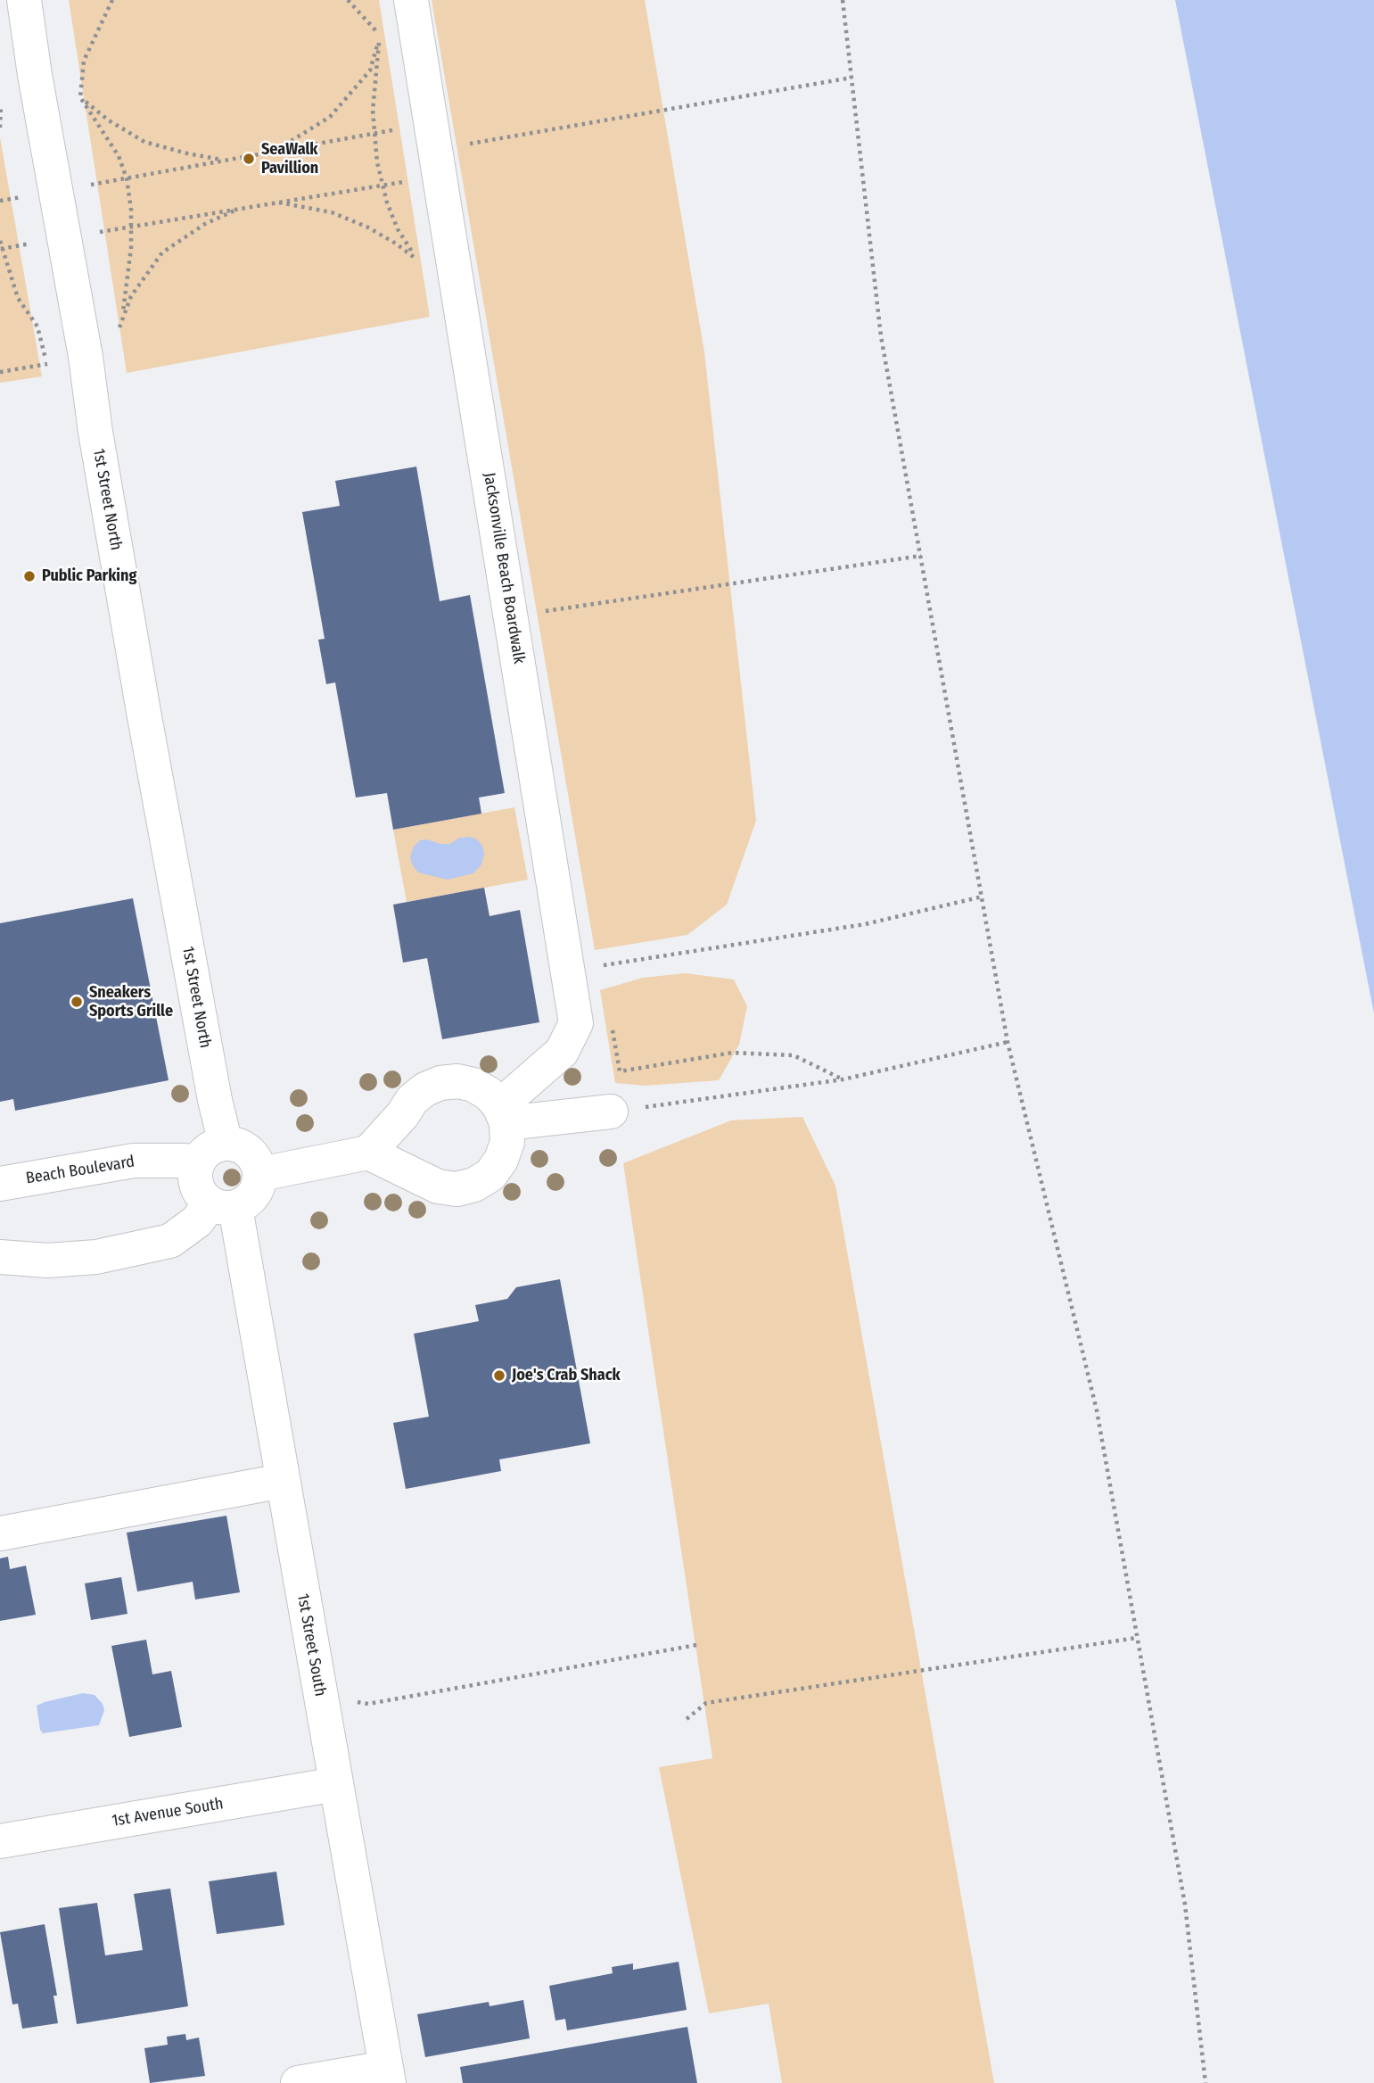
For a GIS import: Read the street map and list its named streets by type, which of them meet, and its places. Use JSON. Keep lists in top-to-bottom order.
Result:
{
  "streets": {
    "street": [
      "1st Street North",
      "Jacksonville Beach Boardwalk",
      "Beach Boulevard",
      "1st Street South",
      "1st Avenue South"
    ]
  },
  "crossings": [
    ["1st Street North", "Beach Boulevard"],
    ["1st Street North", "1st Street South"],
    ["Beach Boulevard", "1st Street South"],
    ["1st Street South", "1st Avenue South"]
  ],
  "places": [
    "SeaWalk Pavillion",
    "Public Parking",
    "Sneakers Sports Grille",
    "Joe's Crab Shack"
  ]
}
